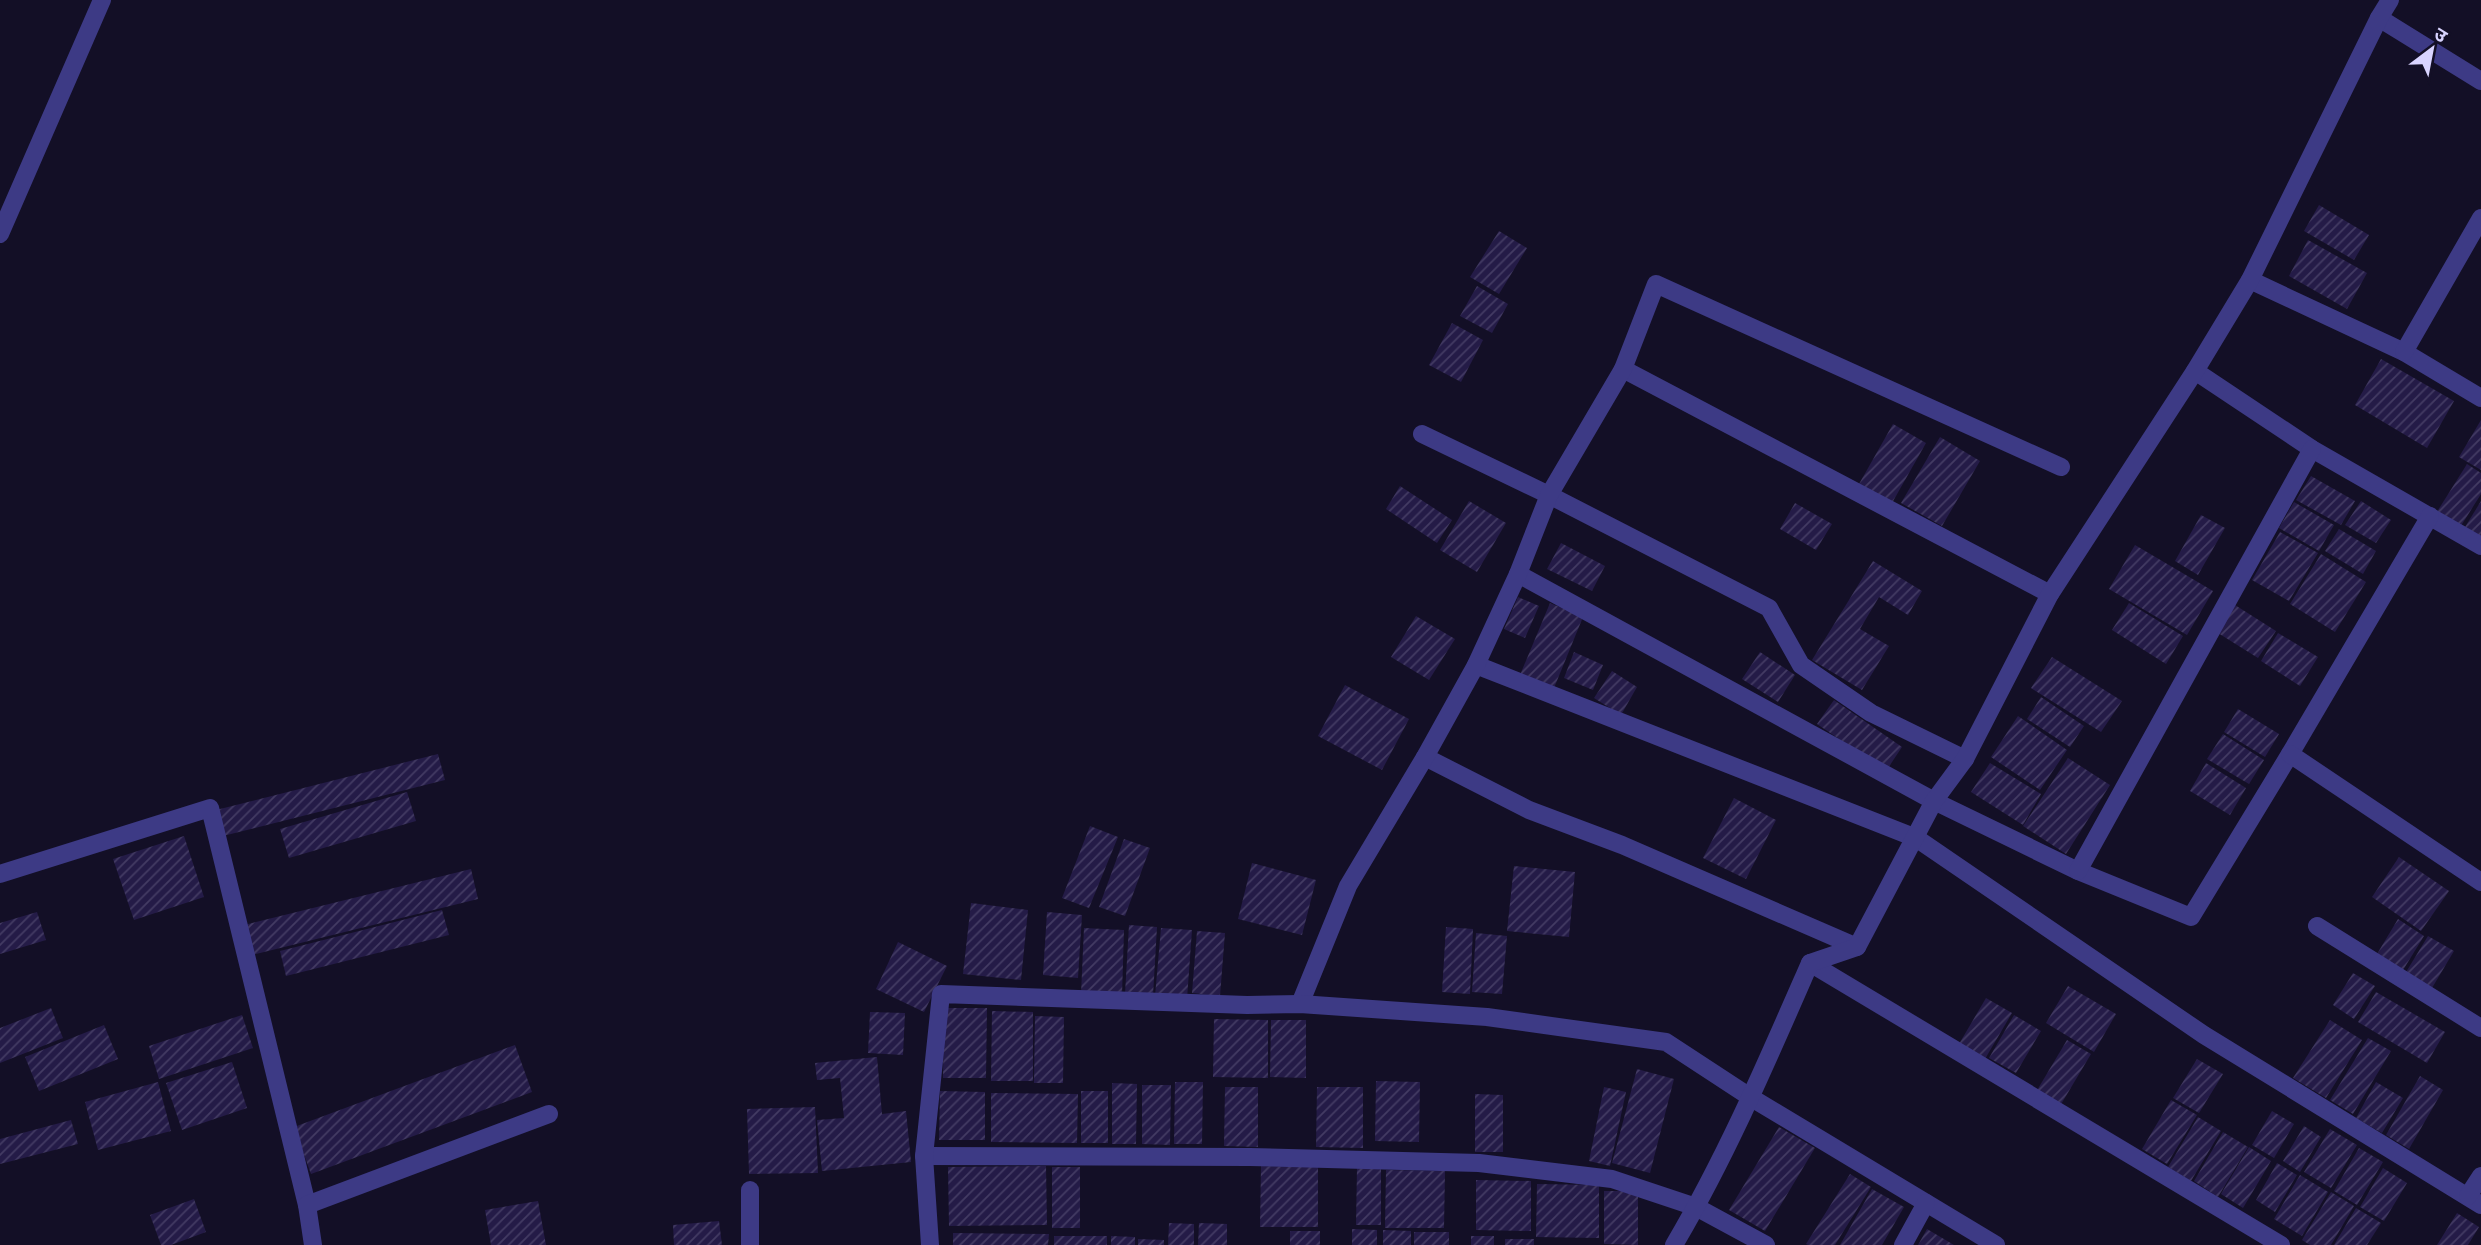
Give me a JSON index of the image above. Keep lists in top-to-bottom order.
{
  "north": "top right"
}
